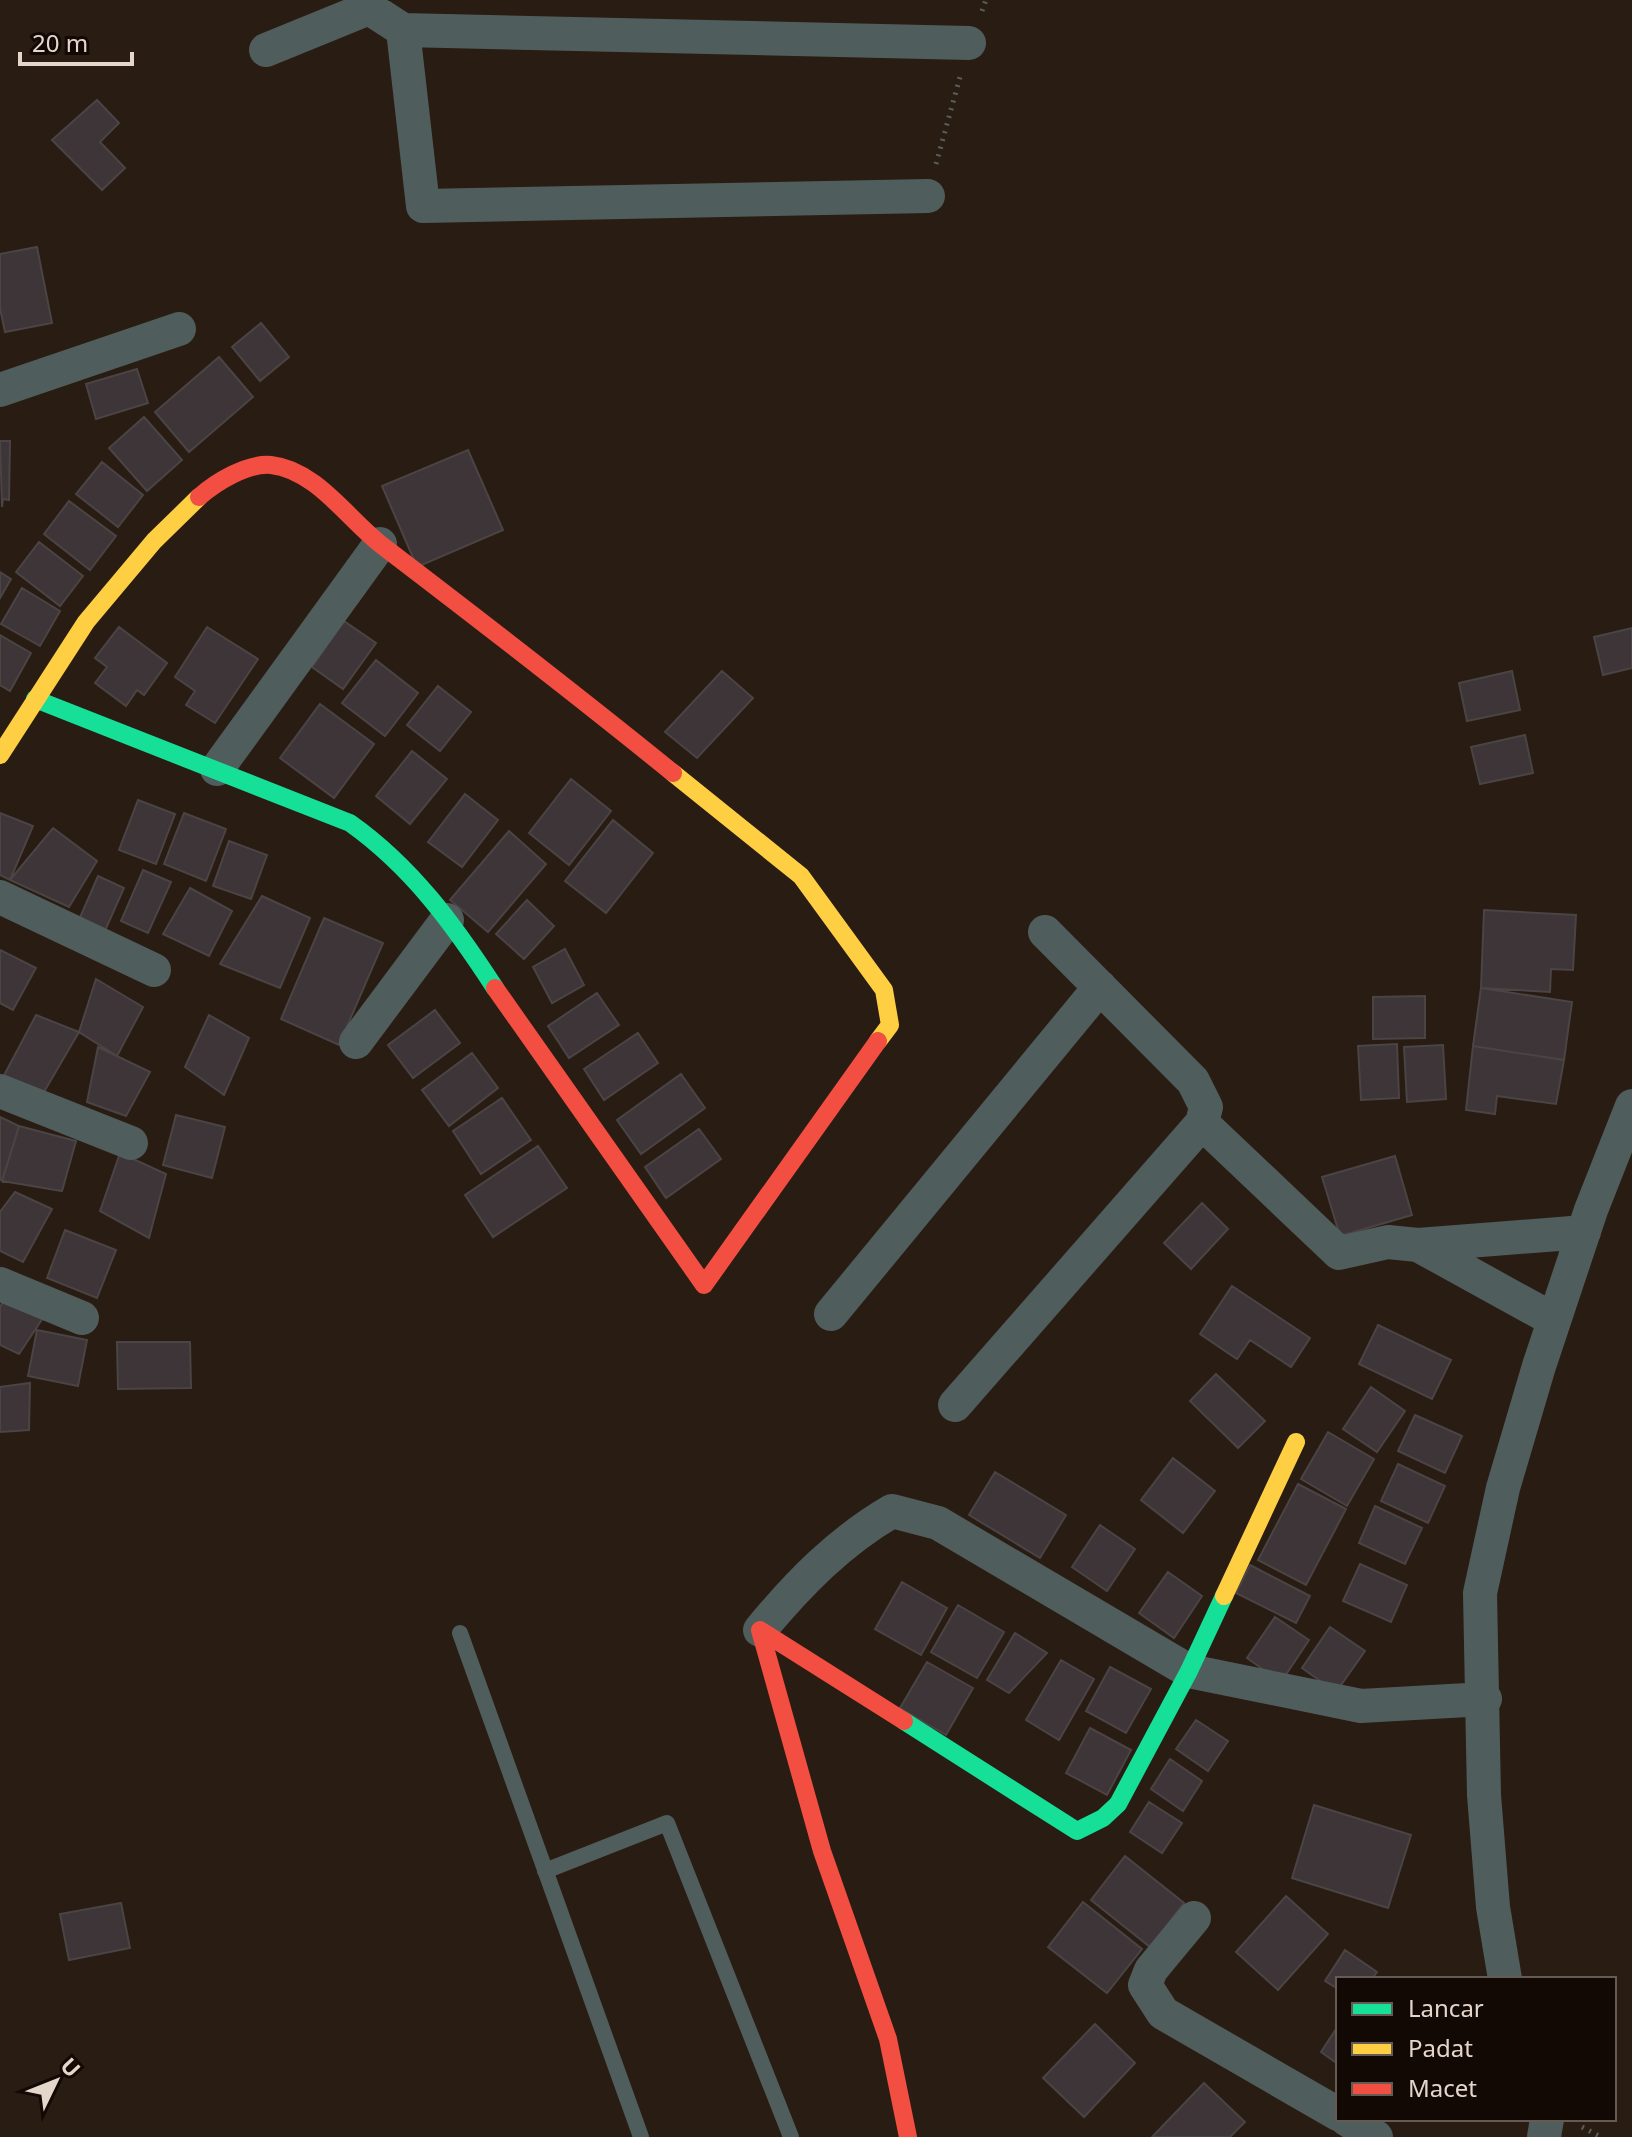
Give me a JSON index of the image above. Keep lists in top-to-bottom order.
{
  "legend": ["Lancar", "Padat", "Macet"],
  "scale_bar": "20 m",
  "north": "top right"
}
